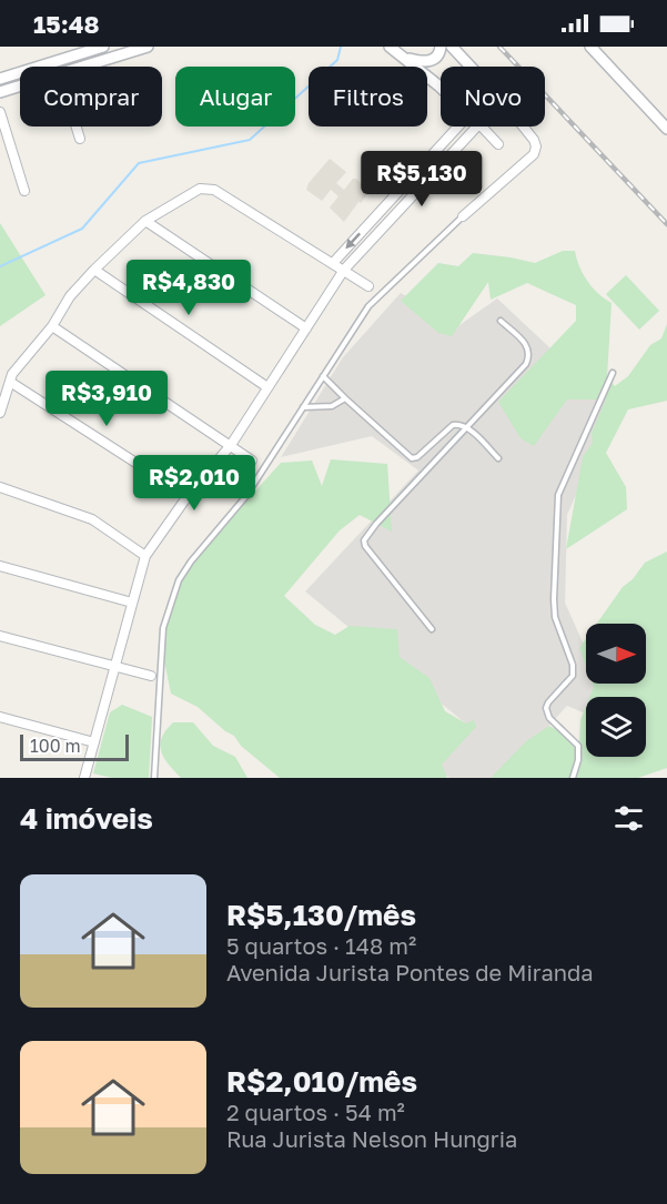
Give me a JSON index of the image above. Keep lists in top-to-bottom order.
{
  "scale_bar": "100 m",
  "north": "right",
  "page": {
    "status": "15:48",
    "chip": [
      "Comprar",
      "Alugar",
      "Filtros",
      "Novo"
    ],
    "price": [
      "R$5,130",
      "R$4,830",
      "R$3,910",
      "R$2,010"
    ],
    "scale": "100 m",
    "heading": "4 imóveis",
    "list": [
      {
        "name": "R$5,130/mês",
        "note": "5 quartos · 148 m² · Avenida Jurista Pontes de Miranda"
      },
      {
        "name": "R$2,010/mês",
        "note": "2 quartos · 54 m² · Rua Jurista Nelson Hungria"
      }
    ]
  }
}
